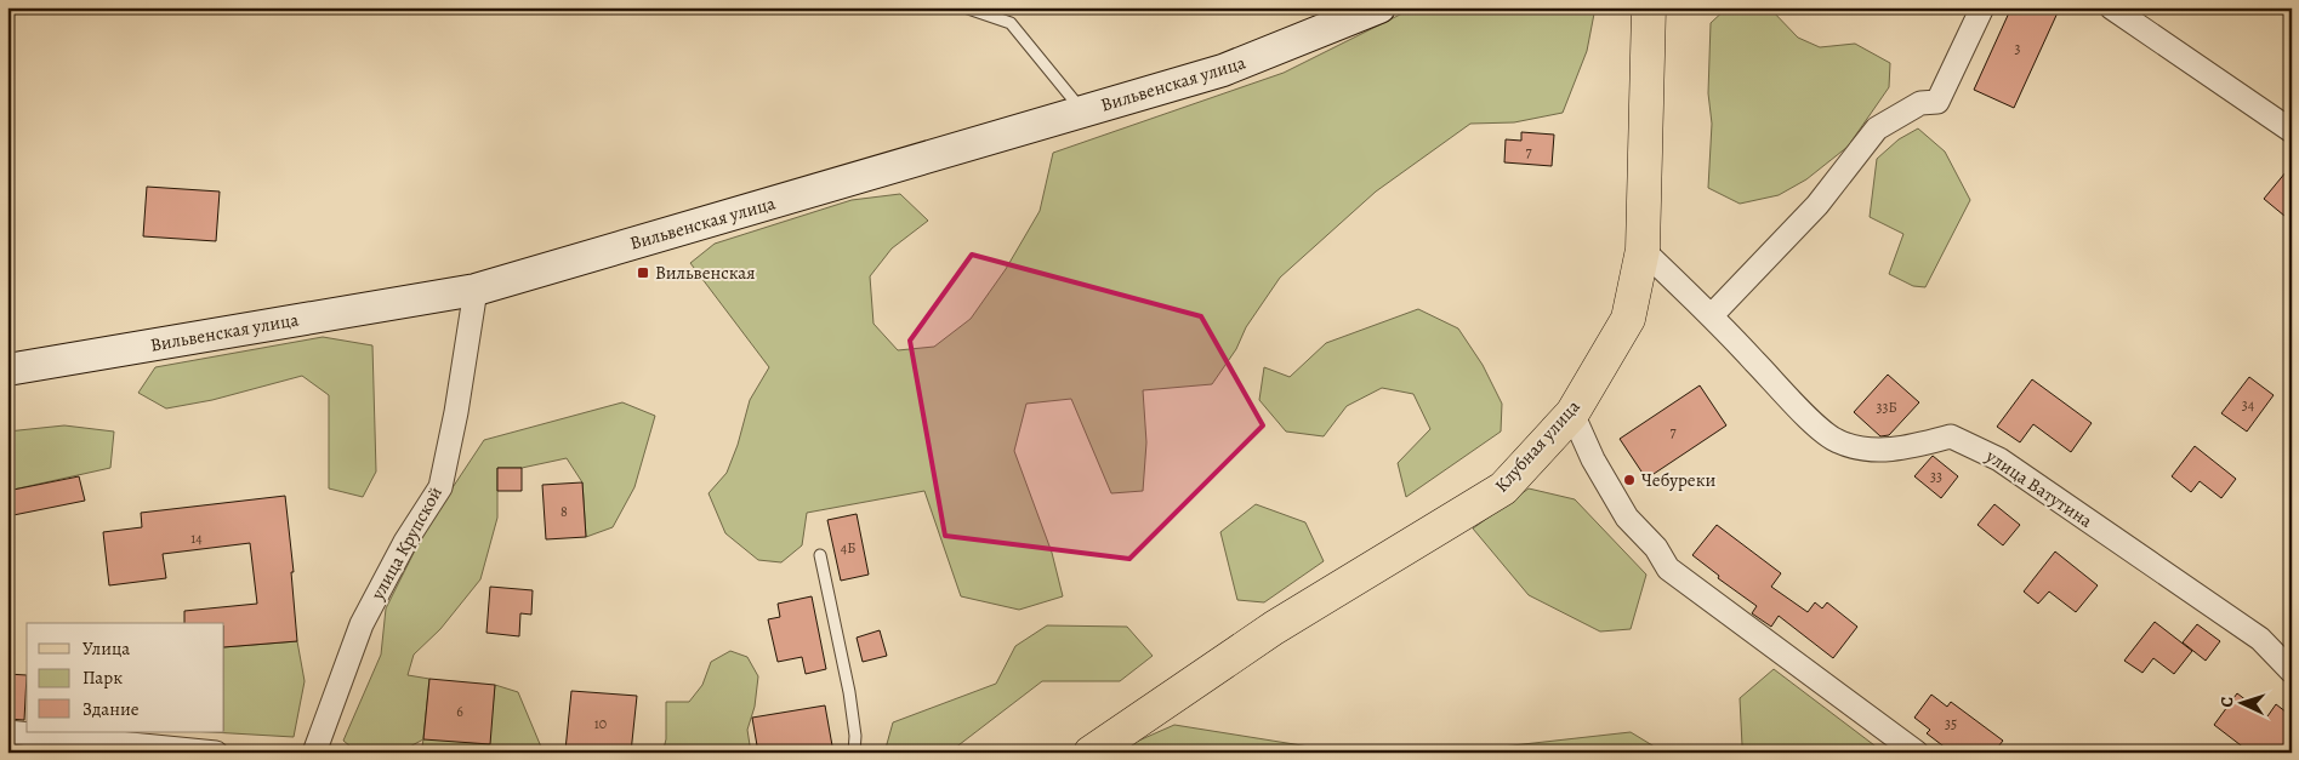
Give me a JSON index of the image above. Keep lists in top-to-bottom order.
{
  "streets": {
    "main road": ["Клубная улица"],
    "street": ["Вильвенская улица", "улица Ватутина", "улица Крупской"]
  },
  "crossings": [
    ["Вильвенская улица", "улица Крупской"],
    ["Клубная улица", "улица Ватутина"]
  ],
  "places": {
    "transit": ["Вильвенская"],
    "other": ["Чебуреки"]
  },
  "house_numbers": [
    "3",
    "7",
    "34",
    "33Б",
    "7",
    "33",
    "8",
    "14",
    "4Б",
    "6",
    "10",
    "35"
  ],
  "legend": ["Улица", "Парк", "Здание"],
  "north": "left"
}
